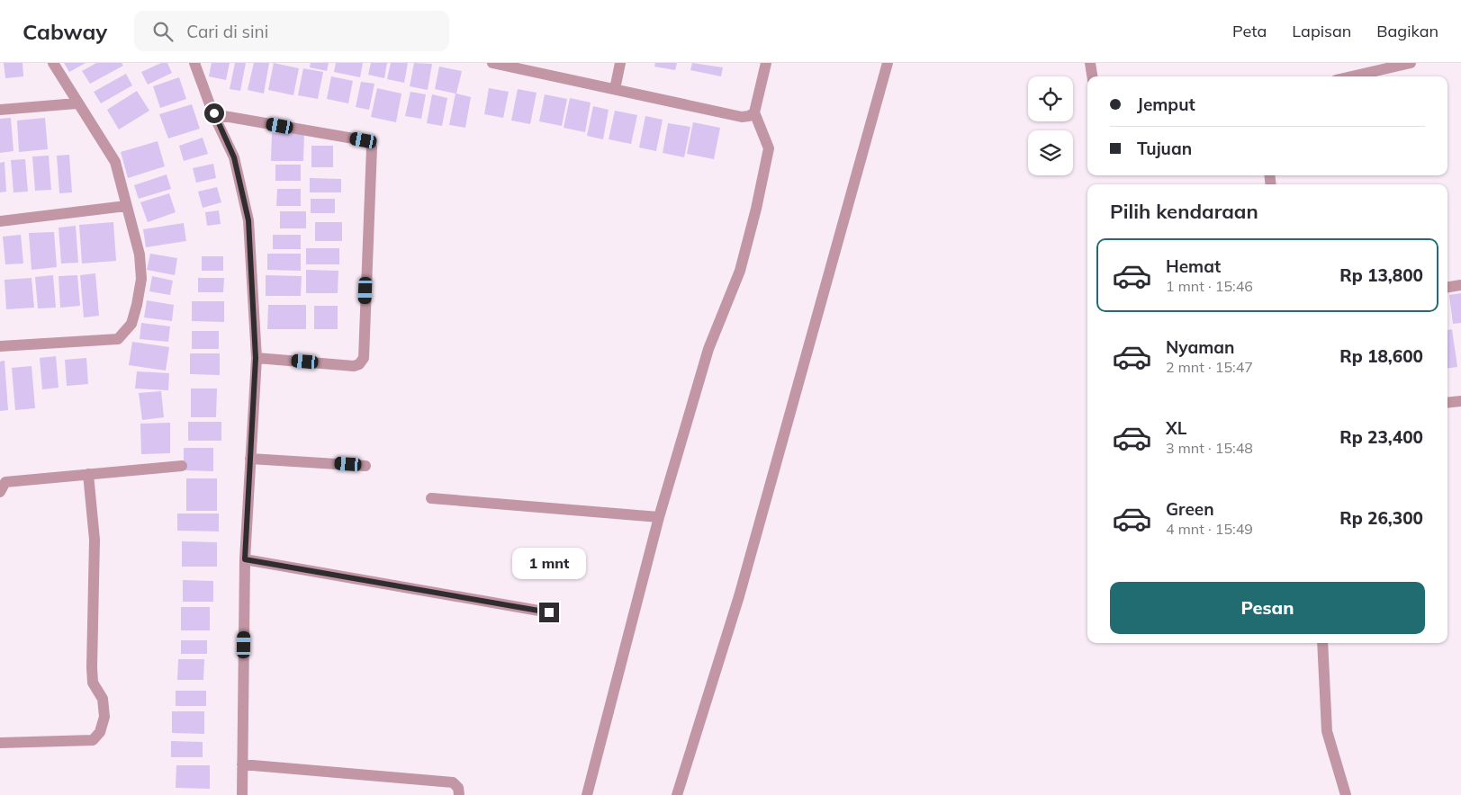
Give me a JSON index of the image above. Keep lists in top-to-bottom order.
{
  "page": {
    "header": "Cabway",
    "search": "Cari di sini",
    "nav": ["Peta", "Lapisan", "Bagikan"],
    "banner": ["Jemput", "Tujuan"],
    "heading": "Pilih kendaraan",
    "list": [
      {
        "name": "Hemat",
        "note": "1 mnt · 15:46",
        "value": "Rp 13,800"
      },
      {
        "name": "Nyaman",
        "note": "2 mnt · 15:47",
        "value": "Rp 18,600"
      },
      {
        "name": "XL",
        "note": "3 mnt · 15:48",
        "value": "Rp 23,400"
      },
      {
        "name": "Green",
        "note": "4 mnt · 15:49",
        "value": "Rp 26,300"
      }
    ],
    "bubble": "1 mnt",
    "buttons": "Pesan"
  }
}
